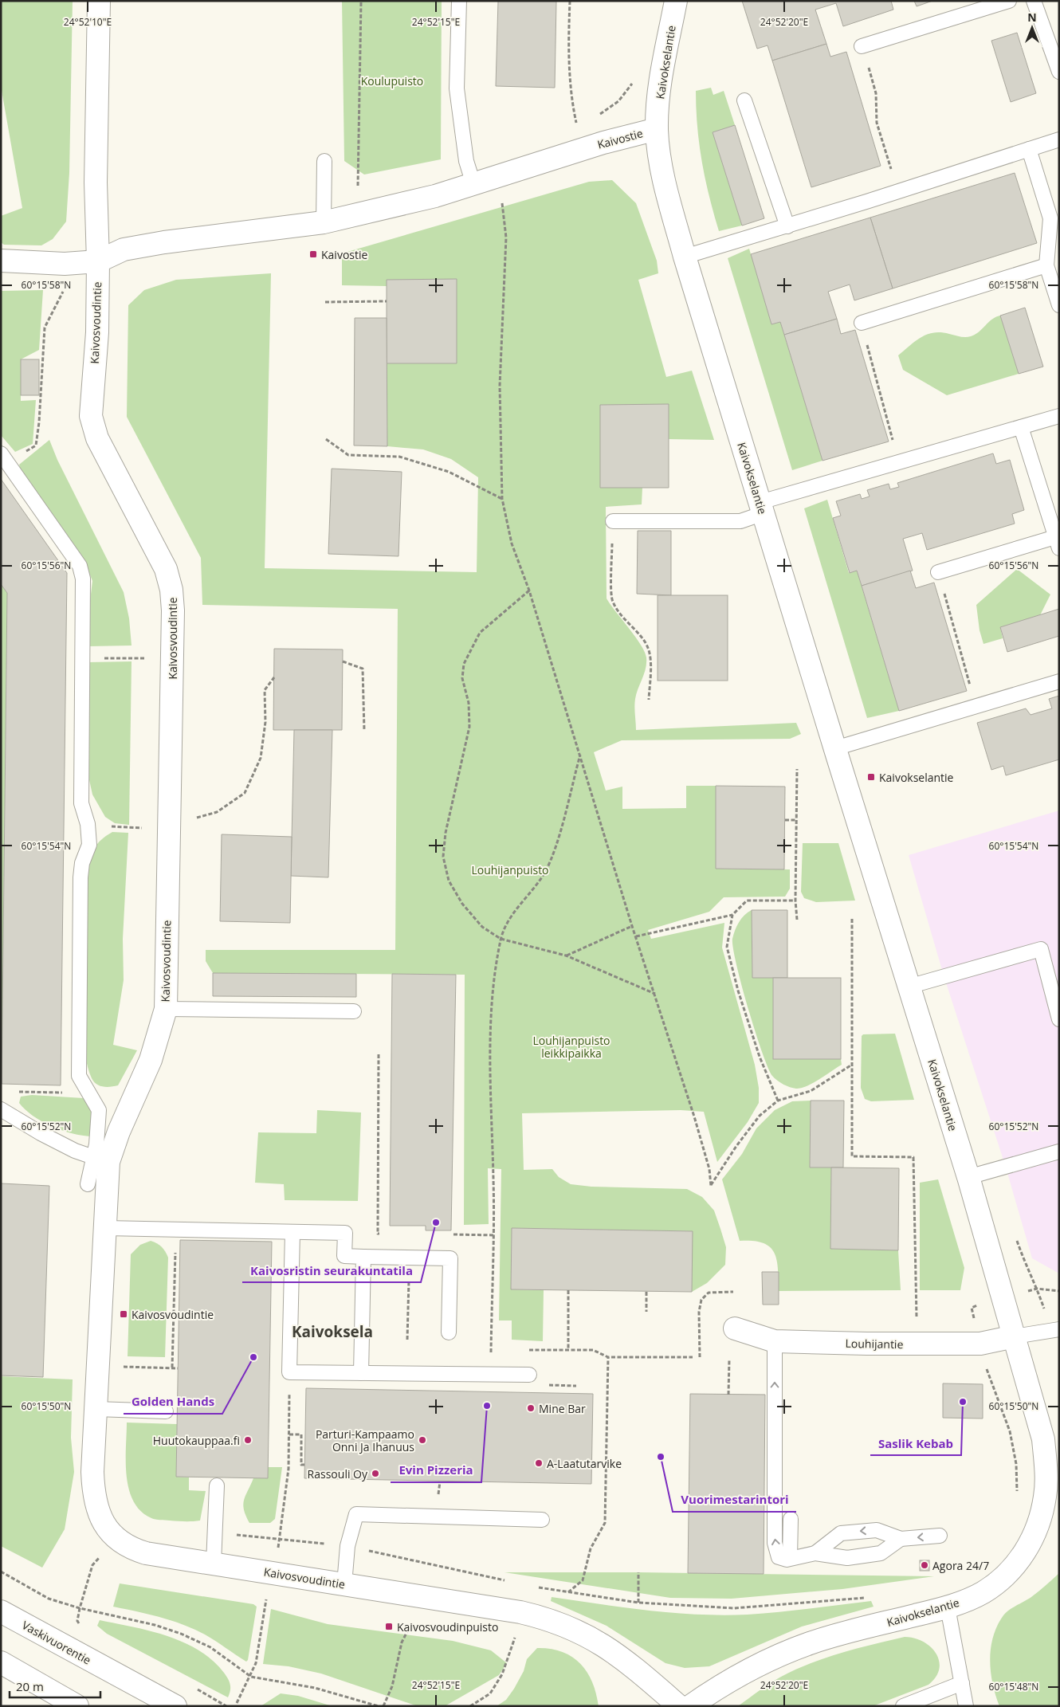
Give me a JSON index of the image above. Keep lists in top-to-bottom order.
{
  "streets": {
    "street": [
      "Kaivokselantie",
      "Kaivostie",
      "Kaivosvoudintie",
      "Louhijantie",
      "Vaskivuorentie"
    ]
  },
  "crossings": [
    ["Kaivokselantie", "Kaivostie"],
    ["Kaivokselantie", "Louhijantie"],
    ["Kaivostie", "Kaivosvoudintie"]
  ],
  "districts": ["Kaivoksela"],
  "parks": ["Koulupuisto", "Louhijanpuisto", "Louhijanpuisto leikkipaikka"],
  "places": {
    "transit": [
      "Kaivostie",
      "Kaivokselantie",
      "Kaivosvoudintie",
      "Kaivosvoudinpuisto"
    ],
    "other": [
      "Kaivosristin seurakuntatila",
      "Golden Hands",
      "Saslik Kebab",
      "Evin Pizzeria",
      "Mine Bar",
      "Huutokauppaa.fi",
      "Parturi-Kampaamo Onni Ja Ihanuus",
      "Vuorimestarintori",
      "A-Laatutarvike",
      "Rassouli Oy",
      "Agora 24/7"
    ]
  },
  "scale_bar": "20 m",
  "north": "top",
  "coordinates": [
    "24°52'10\"E",
    "24°52'15\"E",
    "24°52'20\"E",
    "60°15'58\"N",
    "60°15'56\"N",
    "60°15'54\"N",
    "60°15'52\"N",
    "60°15'50\"N",
    "60°15'48\"N"
  ]
}
